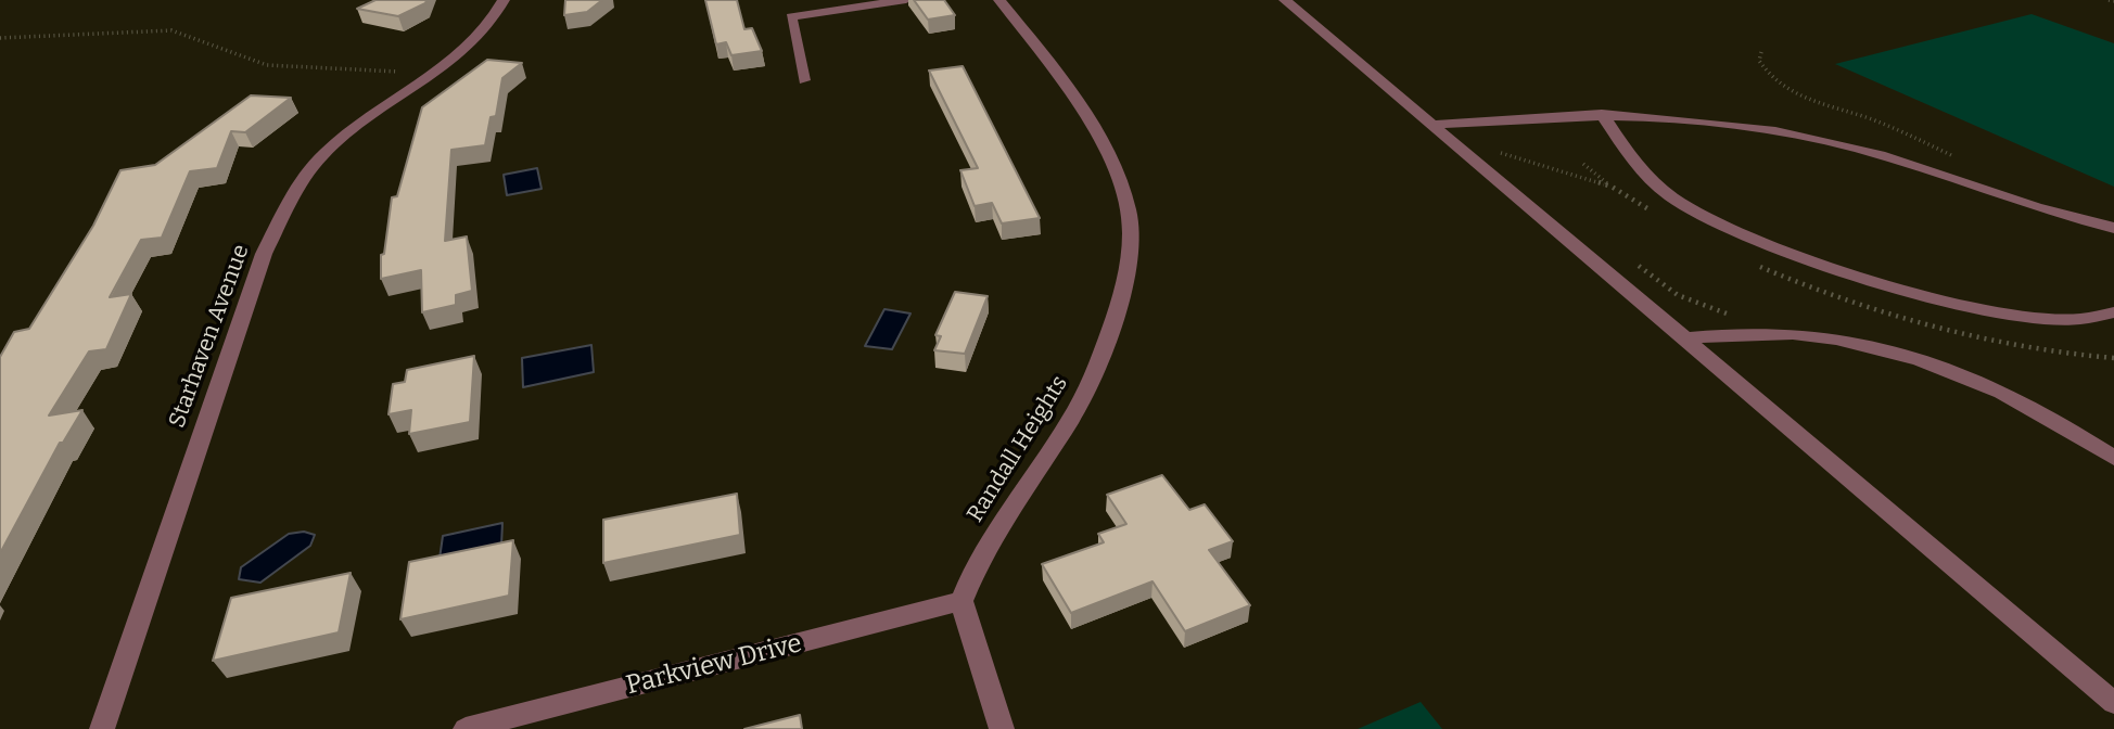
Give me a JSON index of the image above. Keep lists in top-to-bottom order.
{
  "streets": {
    "street": ["Starhaven Avenue", "Randall Heights", "Parkview Drive"]
  },
  "crossings": [
    ["Randall Heights", "Parkview Drive"]
  ]
}
